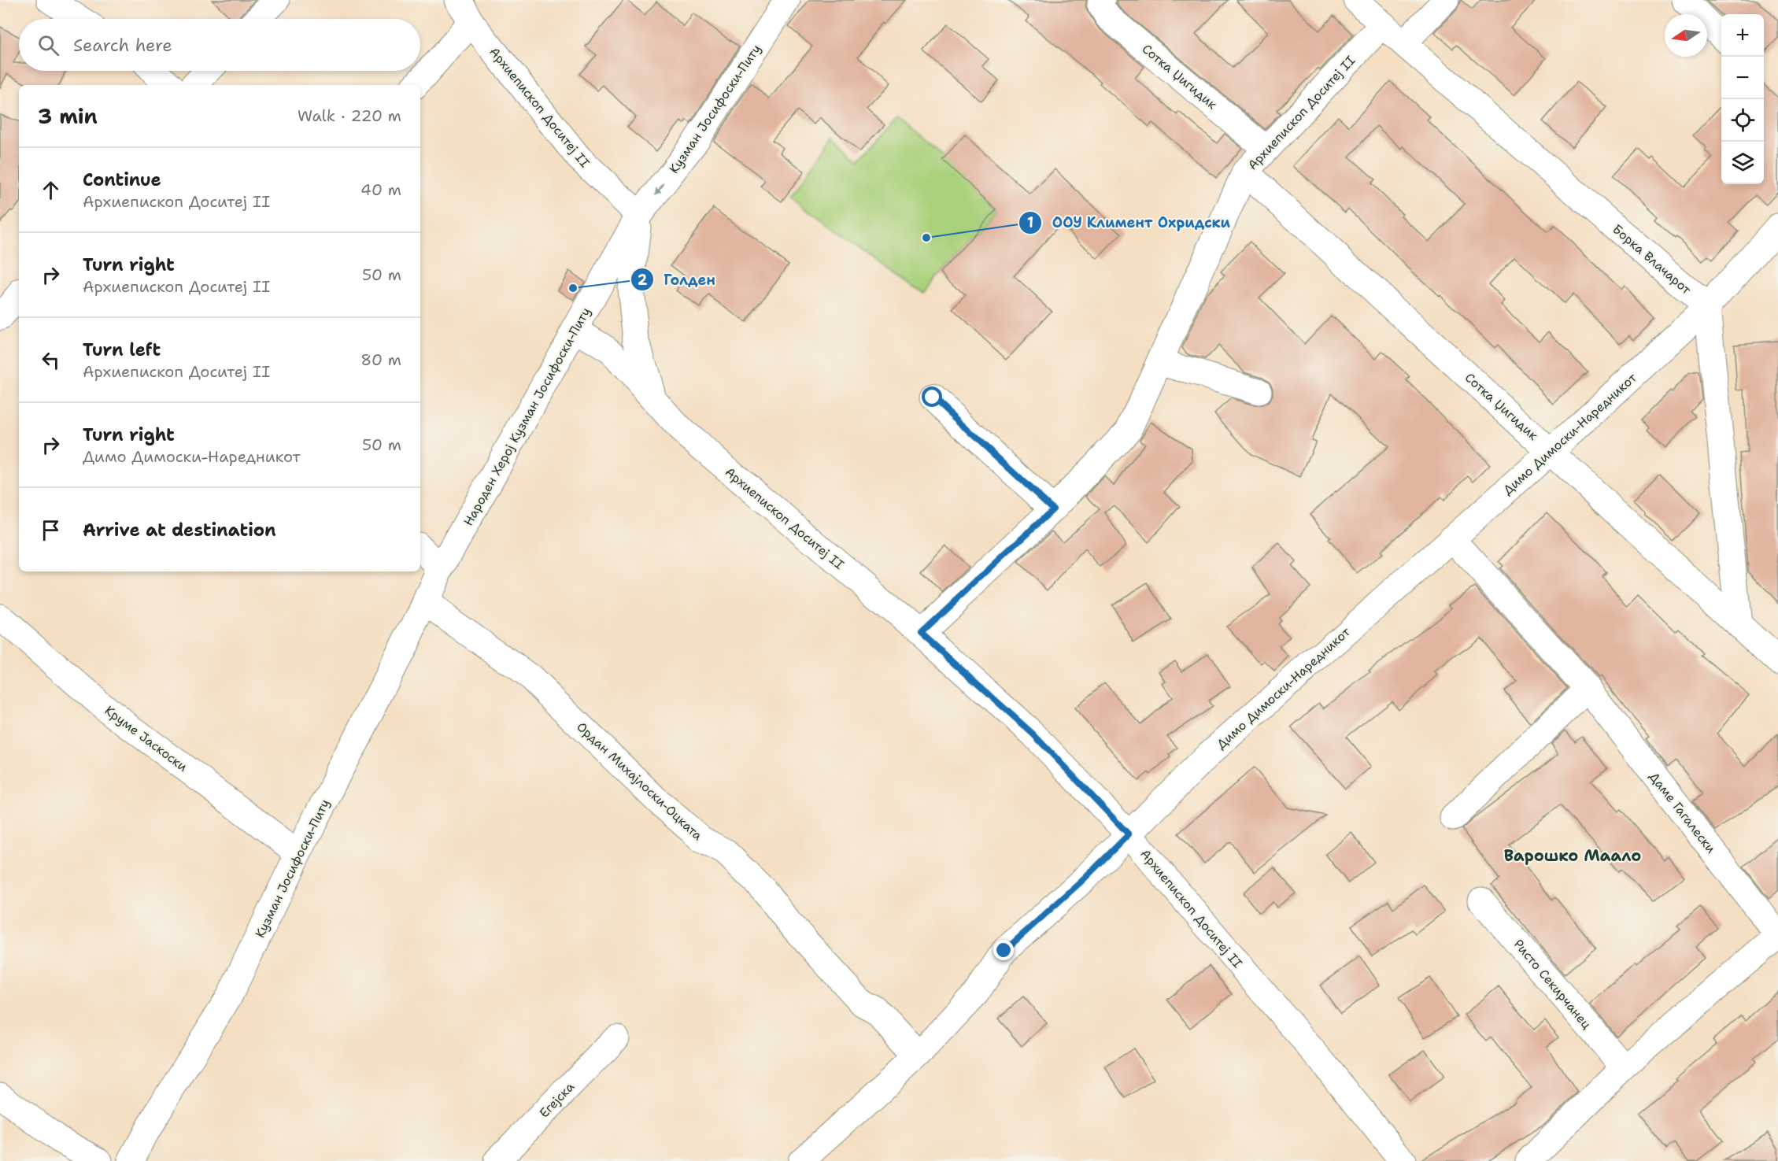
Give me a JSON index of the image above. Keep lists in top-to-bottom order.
{
  "streets": {
    "street": [
      "Сотка Џигидик",
      "Архиепископ Доситеј II",
      "Кузман Јосифоски-Питу",
      "Борка Влачарот",
      "Народен Херој Кузман Јосифоски-Питу",
      "Димо Димоски-Наредникот",
      "Круме Јаскоски",
      "Ордан Михајлоски-Оцката",
      "Даме Гагалески",
      "Ристо Секирчанец",
      "Егејска"
    ]
  },
  "crossings": [
    ["Сотка Џигидик", "Архиепископ Доситеј II"],
    ["Сотка Џигидик", "Димо Димоски-Наредникот"],
    ["Архиепископ Доситеј II", "Кузман Јосифоски-Питу"],
    ["Архиепископ Доситеј II", "Борка Влачарот"],
    ["Архиепископ Доситеј II", "Народен Херој Кузман Јосифоски-Питу"],
    ["Архиепископ Доситеј II", "Димо Димоски-Наредникот"],
    ["Кузман Јосифоски-Питу", "Народен Херој Кузман Јосифоски-Питу"],
    ["Кузман Јосифоски-Питу", "Круме Јаскоски"],
    ["Кузман Јосифоски-Питу", "Ордан Михајлоски-Оцката"],
    ["Борка Влачарот", "Димо Димоски-Наредникот"],
    ["Димо Димоски-Наредникот", "Ордан Михајлоски-Оцката"],
    ["Димо Димоски-Наредникот", "Даме Гагалески"]
  ],
  "districts": ["Варошко Маало"],
  "places": ["ООУ Климент Охридски", "Голден"],
  "north": "left",
  "page": {
    "map_buttons": ["+", "−"],
    "search": "Search here",
    "heading": ["3 min", "Walk · 220 m"],
    "list": [
      ["Continue", "Архиепископ Доситеј II", "40 m"],
      ["Turn right", "Архиепископ Доситеј II", "50 m"],
      ["Turn left", "Архиепископ Доситеј II", "80 m"],
      ["Turn right", "Димо Димоски-Наредникот", "50 m"],
      "Arrive at destination"
    ]
  }
}
